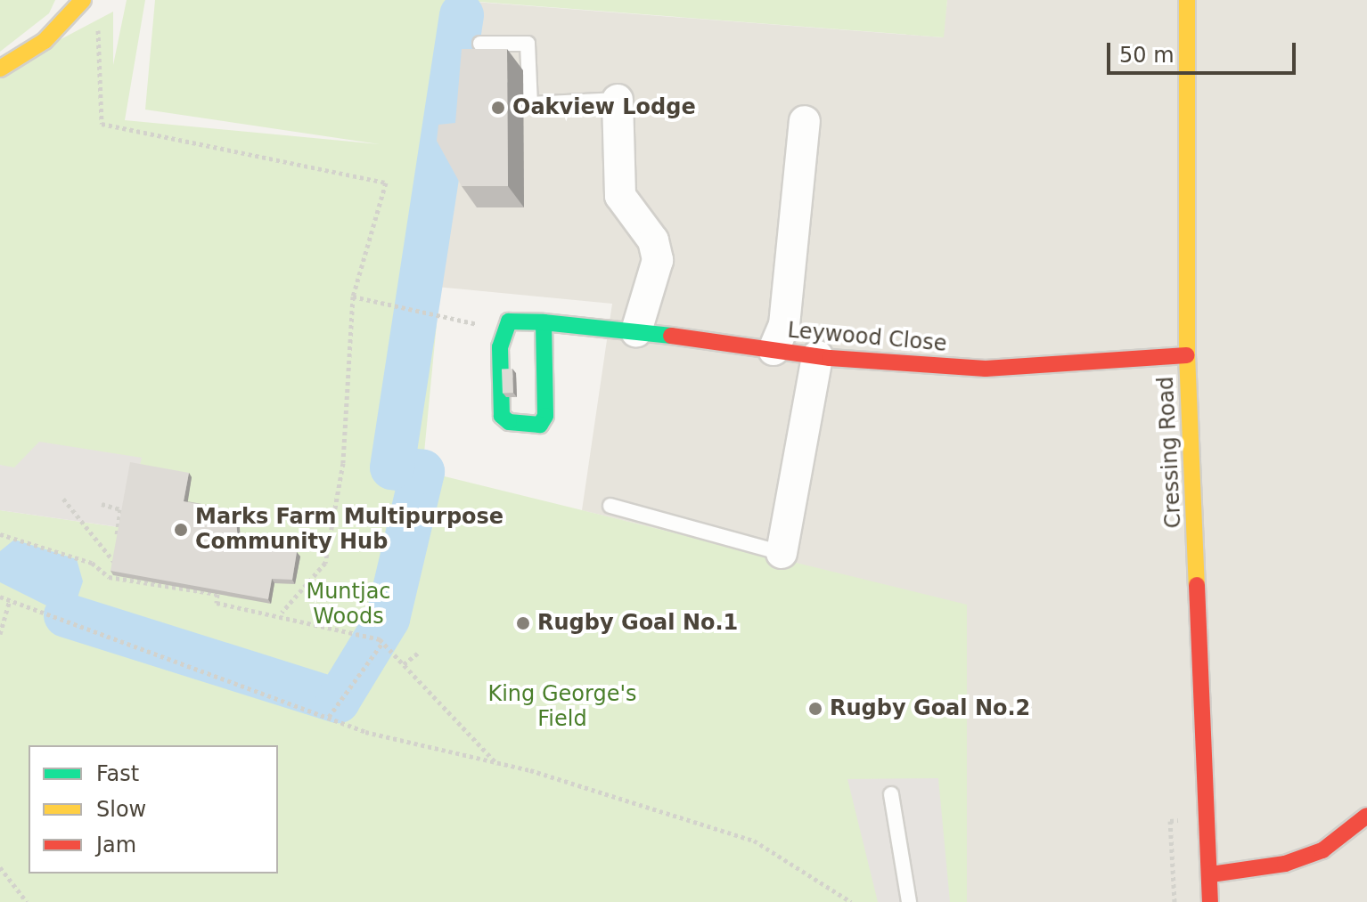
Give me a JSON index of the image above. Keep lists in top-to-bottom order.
{
  "streets": {
    "street": ["Leywood Close", "Cressing Road"]
  },
  "crossings": [
    ["Leywood Close", "Cressing Road"]
  ],
  "parks": ["Muntjac Woods", "King George's Field"],
  "places": [
    "Oakview Lodge",
    "Marks Farm Multipurpose Community Hub",
    "Rugby Goal No.1",
    "Rugby Goal No.2"
  ],
  "legend": ["Fast", "Slow", "Jam"],
  "scale_bar": "50 m"
}
